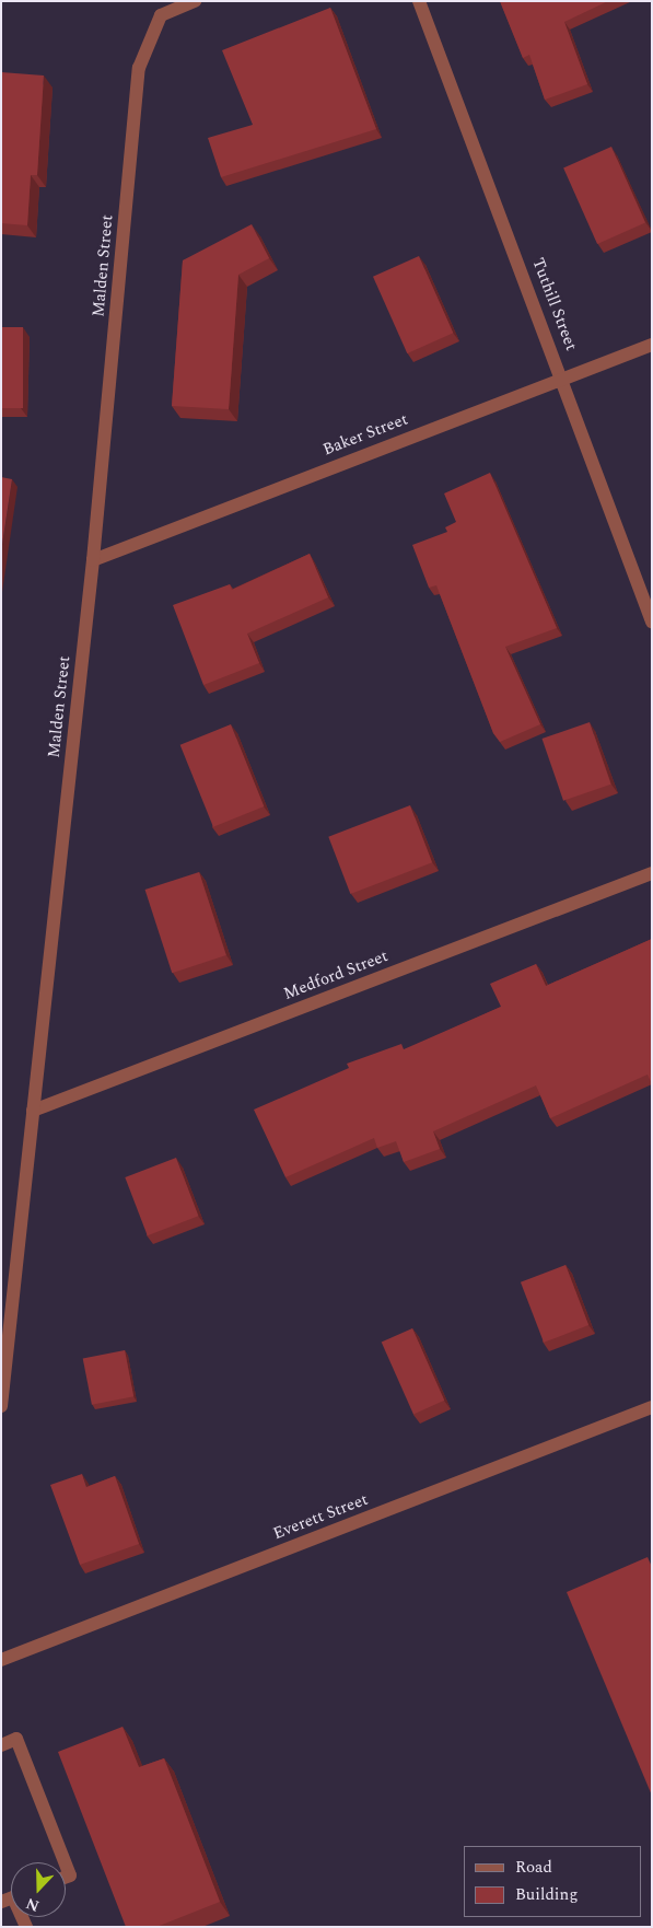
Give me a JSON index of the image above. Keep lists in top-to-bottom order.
{
  "streets": {
    "street": [
      "Malden Street",
      "Tuthill Street",
      "Baker Street",
      "Medford Street",
      "Everett Street"
    ]
  },
  "crossings": [
    ["Malden Street", "Baker Street"],
    ["Malden Street", "Medford Street"],
    ["Tuthill Street", "Baker Street"]
  ],
  "legend": ["Road", "Building"],
  "north": "bottom"
}
